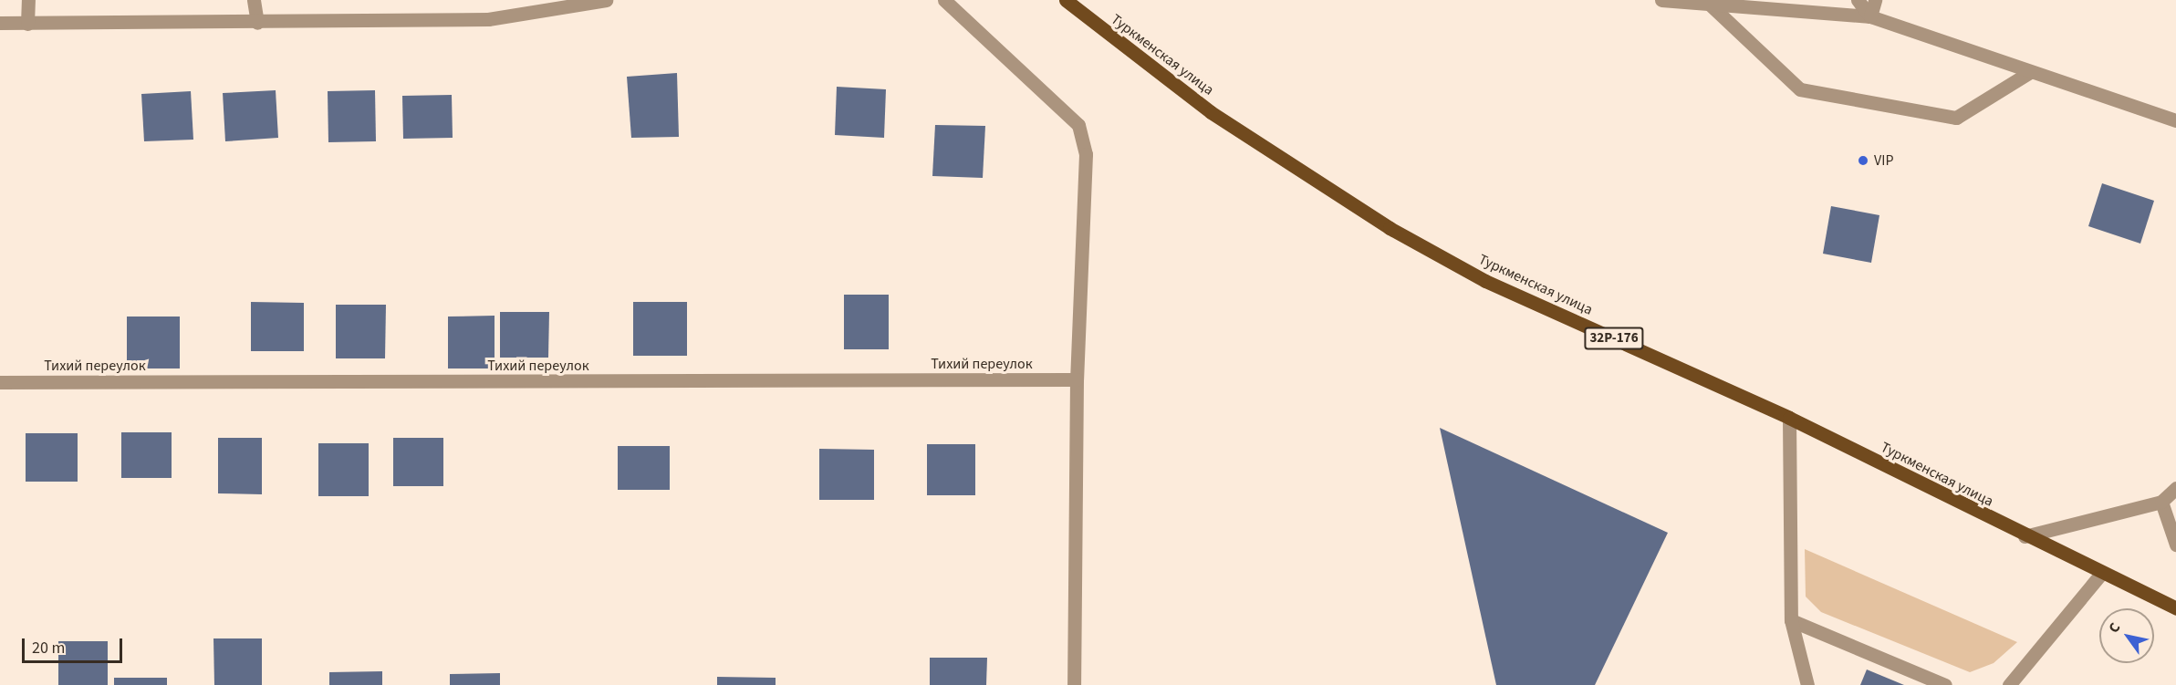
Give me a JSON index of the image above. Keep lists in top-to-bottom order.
{
  "streets": {
    "main road": ["Туркменская улица", "32Р-176"],
    "street": ["Тихий переулок"]
  },
  "places": ["VIP"],
  "scale_bar": "20 m",
  "north": "top left"
}
